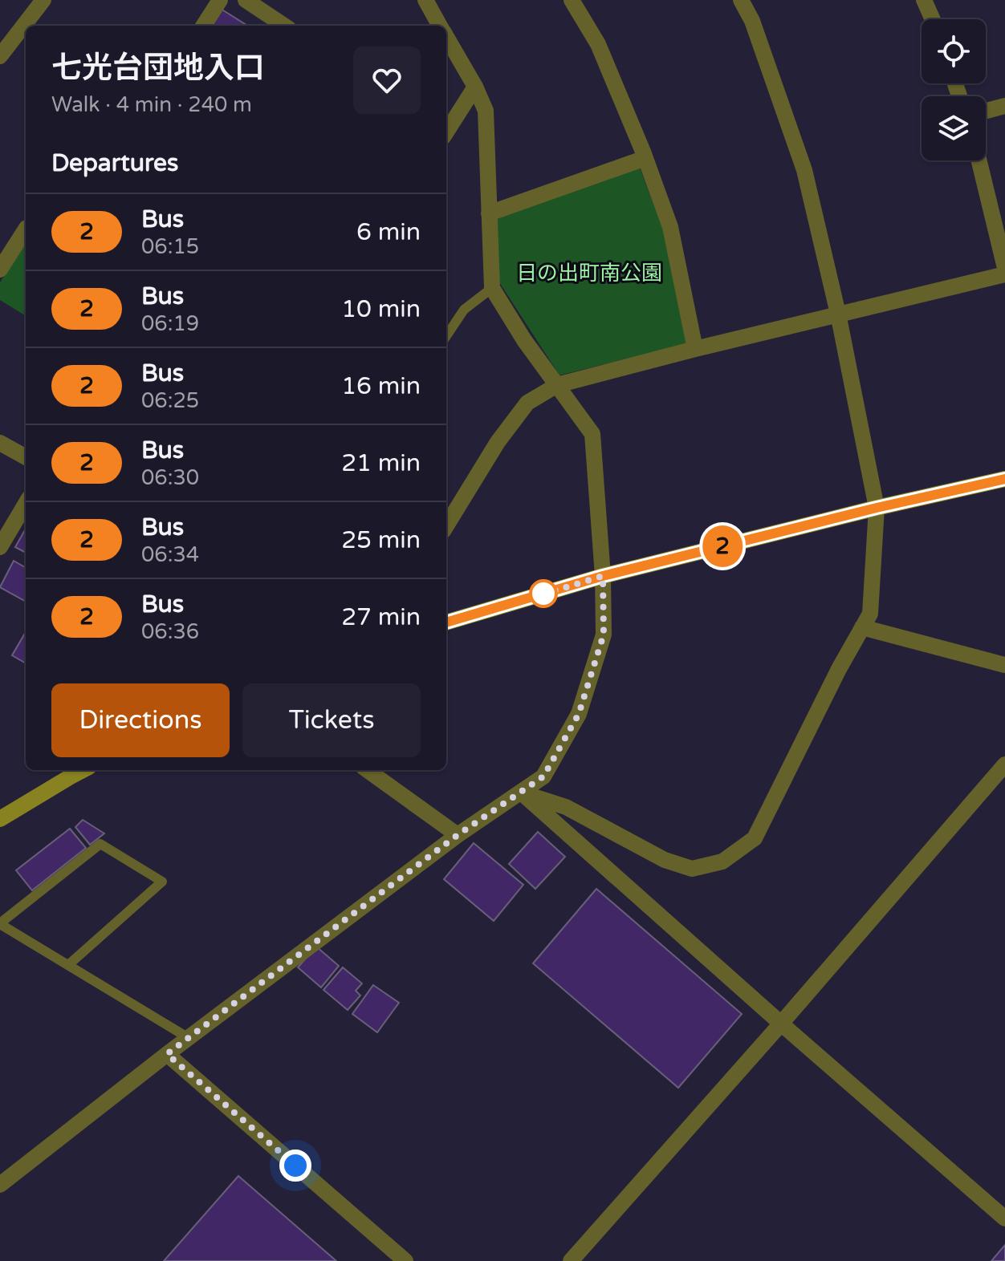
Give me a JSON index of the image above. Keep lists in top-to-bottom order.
{
  "parks": ["日の出町南公園"],
  "lines": ["bus line 2"],
  "page": {
    "on_map": "2",
    "heading": [
      ["七光台団地入口", "Walk · 4 min · 240 m"],
      "Departures"
    ],
    "list": [
      {
        "mark": "2",
        "name": "Bus",
        "note": "06:15",
        "value": "6 min"
      },
      {
        "mark": "2",
        "name": "Bus",
        "note": "06:19",
        "value": "10 min"
      },
      {
        "mark": "2",
        "name": "Bus",
        "note": "06:25",
        "value": "16 min"
      },
      {
        "mark": "2",
        "name": "Bus",
        "note": "06:30",
        "value": "21 min"
      },
      {
        "mark": "2",
        "name": "Bus",
        "note": "06:34",
        "value": "25 min"
      },
      {
        "mark": "2",
        "name": "Bus",
        "note": "06:36",
        "value": "27 min"
      }
    ],
    "buttons": ["Directions", "Tickets"]
  }
}
